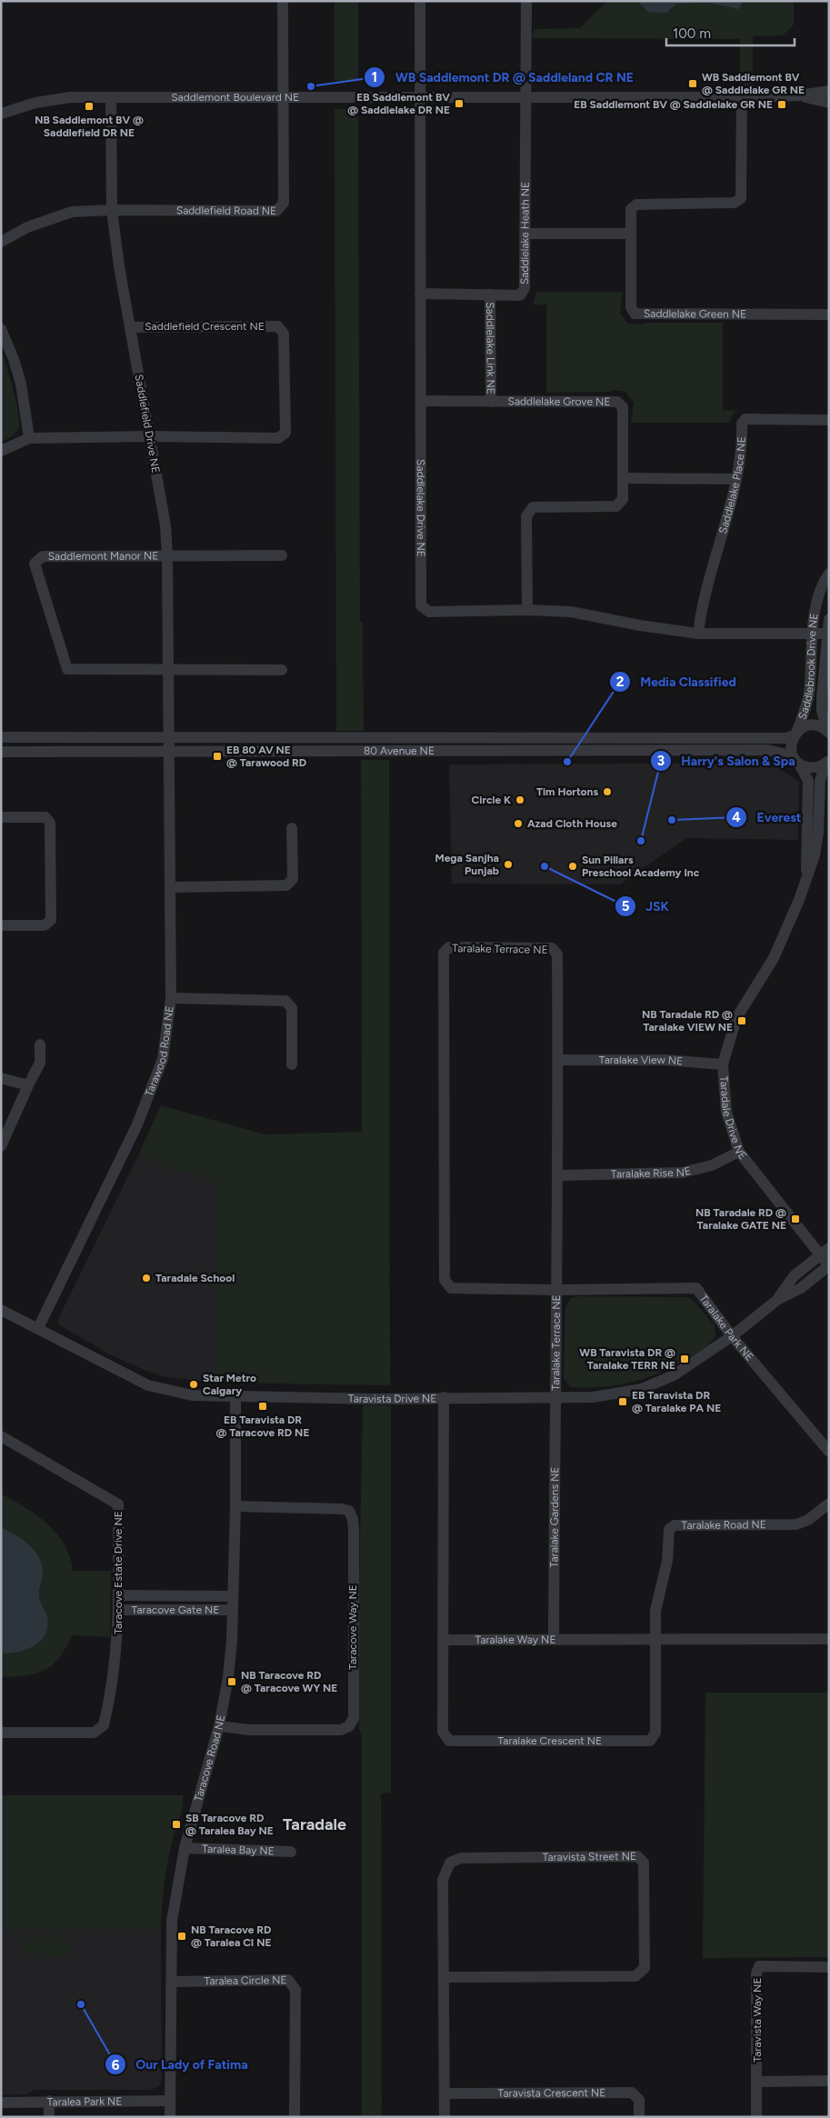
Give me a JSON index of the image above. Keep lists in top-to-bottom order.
{
  "streets": {
    "street": [
      "Saddlemont Boulevard NE",
      "Saddlefield Road NE",
      "Saddlelake Heath NE",
      "Saddlelake Green NE",
      "Saddlefield Crescent NE",
      "Saddlelake Link NE",
      "Saddlelake Grove NE",
      "Saddlefield Drive NE",
      "Saddlelake Place NE",
      "Saddlelake Drive NE",
      "Saddlemont Manor NE",
      "Saddlebrook Drive NE",
      "80 Avenue NE",
      "Taralake Terrace NE",
      "Tarawood Road NE",
      "Taralake View NE",
      "Taradale Drive NE",
      "Taralake Rise NE",
      "Taralake Park NE",
      "Taravista Drive NE",
      "Taralake Gardens NE",
      "Taralake Road NE",
      "Taracove Estate Drive NE",
      "Taracove Gate NE",
      "Taracove Way NE",
      "Taralake Way NE",
      "Taralake Crescent NE",
      "Taracove Road NE",
      "Taralea Bay NE",
      "Taravista Street NE",
      "Taralea Circle NE",
      "Taravista Way NE",
      "Taravista Crescent NE",
      "Taralea Park NE"
    ]
  },
  "crossings": [
    ["Saddlemont Boulevard NE", "Saddlefield Road NE"],
    ["Saddlemont Boulevard NE", "Saddlelake Heath NE"],
    ["Saddlemont Boulevard NE", "Saddlelake Green NE"],
    ["Saddlemont Boulevard NE", "Saddlefield Drive NE"],
    ["Saddlemont Boulevard NE", "Saddlelake Drive NE"],
    ["Saddlefield Road NE", "Saddlefield Drive NE"],
    ["Saddlelake Heath NE", "Saddlelake Link NE"],
    ["Saddlelake Heath NE", "Saddlelake Drive NE"],
    ["Saddlefield Crescent NE", "Saddlefield Drive NE"],
    ["Saddlelake Link NE", "Saddlelake Grove NE"],
    ["Saddlelake Grove NE", "Saddlelake Drive NE"],
    ["Saddlefield Drive NE", "Saddlemont Manor NE"],
    ["Saddlefield Drive NE", "80 Avenue NE"],
    ["Saddlefield Drive NE", "Tarawood Road NE"],
    ["Saddlelake Place NE", "Saddlelake Drive NE"],
    ["Saddlelake Drive NE", "Saddlebrook Drive NE"],
    ["Saddlebrook Drive NE", "80 Avenue NE"],
    ["Saddlebrook Drive NE", "Taradale Drive NE"],
    ["80 Avenue NE", "Tarawood Road NE"],
    ["80 Avenue NE", "Taradale Drive NE"],
    ["Taralake Terrace NE", "Taralake View NE"],
    ["Taralake Terrace NE", "Taralake Rise NE"],
    ["Taralake Terrace NE", "Taralake Park NE"],
    ["Taralake Terrace NE", "Taravista Drive NE"],
    ["Taralake Terrace NE", "Taralake Gardens NE"],
    ["Tarawood Road NE", "Taravista Drive NE"],
    ["Taralake View NE", "Taradale Drive NE"],
    ["Taradale Drive NE", "Taralake Rise NE"],
    ["Taradale Drive NE", "Taravista Drive NE"],
    ["Taralake Park NE", "Taravista Drive NE"],
    ["Taravista Drive NE", "Taralake Gardens NE"],
    ["Taravista Drive NE", "Taracove Road NE"],
    ["Taralake Gardens NE", "Taralake Way NE"],
    ["Taralake Road NE", "Taralake Way NE"],
    ["Taralake Road NE", "Taralake Crescent NE"],
    ["Taracove Estate Drive NE", "Taracove Gate NE"],
    ["Taracove Gate NE", "Taracove Road NE"],
    ["Taracove Way NE", "Taracove Road NE"],
    ["Taralake Way NE", "Taralake Crescent NE"],
    ["Taracove Road NE", "Taralea Bay NE"],
    ["Taracove Road NE", "Taralea Circle NE"],
    ["Taracove Road NE", "Taralea Park NE"],
    ["Taravista Street NE", "Taravista Crescent NE"]
  ],
  "districts": ["Taradale"],
  "places": {
    "transit": [
      "WB Saddlemont BV @ Saddlelake GR NE",
      "EB Saddlemont BV @ Saddlelake DR NE",
      "EB Saddlemont BV @ Saddlelake GR NE",
      "NB Saddlemont BV @ Saddlefield DR NE",
      "EB 80 AV NE @ Tarawood RD",
      "NB Taradale RD @ Taralake VIEW NE",
      "NB Taradale RD @ Taralake GATE NE",
      "WB Taravista DR @ Taralake TERR NE",
      "EB Taravista DR @ Taralake PA NE",
      "EB Taravista DR @ Taracove RD NE",
      "NB Taracove RD @ Taracove WY NE",
      "SB Taracove RD @ Taralea Bay NE",
      "NB Taracove RD @ Taralea CI NE"
    ],
    "other": [
      "WB Saddlemont DR @ Saddleland CR NE",
      "Media Classified",
      "Tim Hortons",
      "Circle K",
      "Everest",
      "Azad Cloth House",
      "Harry's Salon & Spa",
      "Mega Sanjha Punjab",
      "JSK",
      "Sun Pillars Preschool Academy Inc",
      "Taradale School",
      "Star Metro Calgary",
      "Our Lady of Fatima"
    ]
  },
  "scale_bar": "100 m"
}
